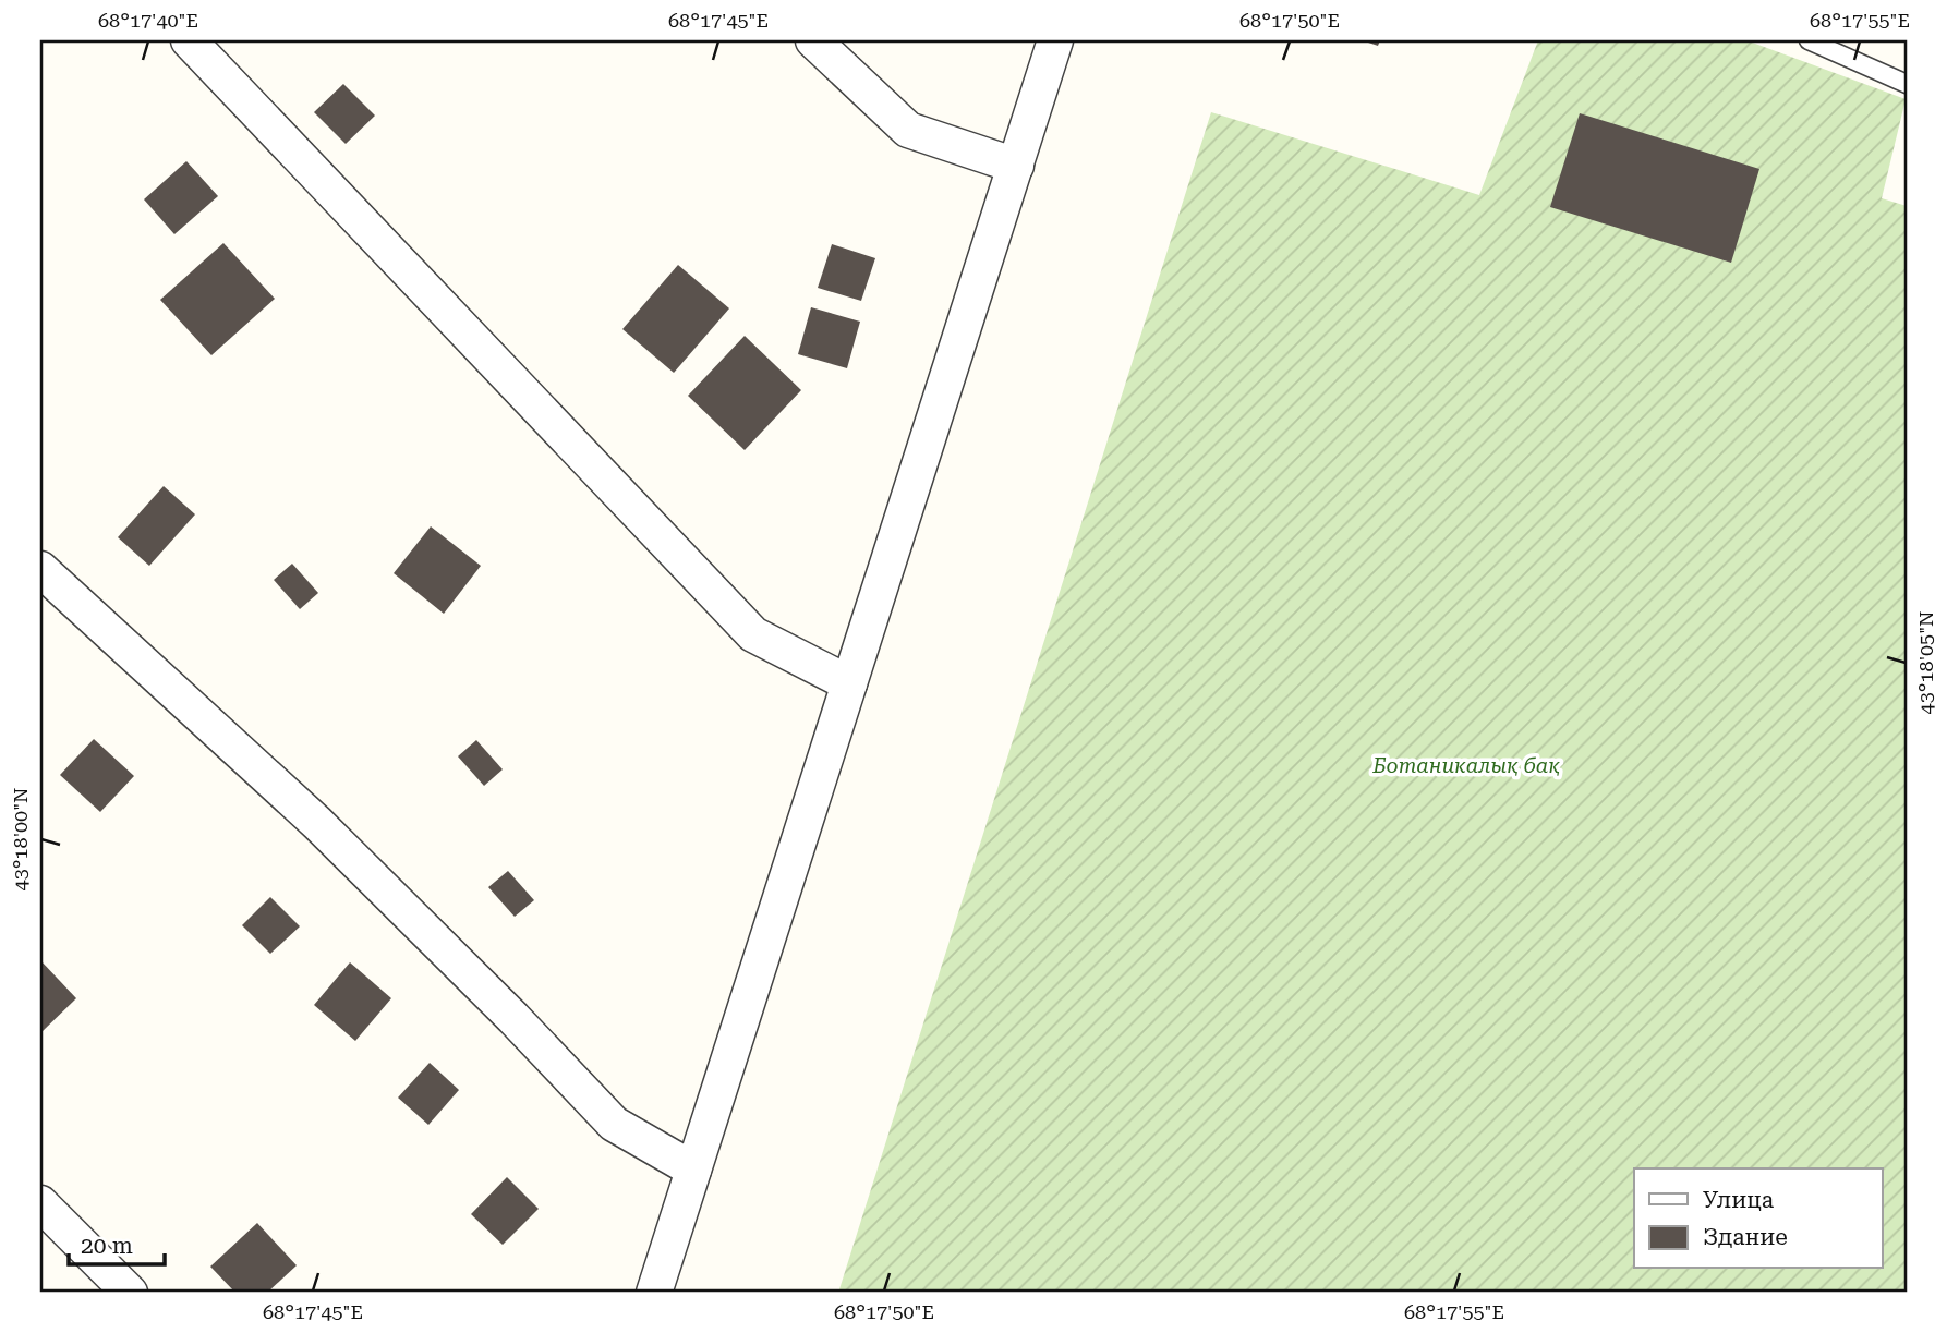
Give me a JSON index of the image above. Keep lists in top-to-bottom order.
{
  "parks": ["Ботаникалық бақ"],
  "legend": ["Улица", "Здание"],
  "scale_bar": "20 m",
  "coordinates": [
    "68°17'40\"E",
    "68°17'45\"E",
    "68°17'50\"E",
    "68°17'55\"E",
    "43°18'05\"N",
    "43°18'00\"N"
  ]
}
